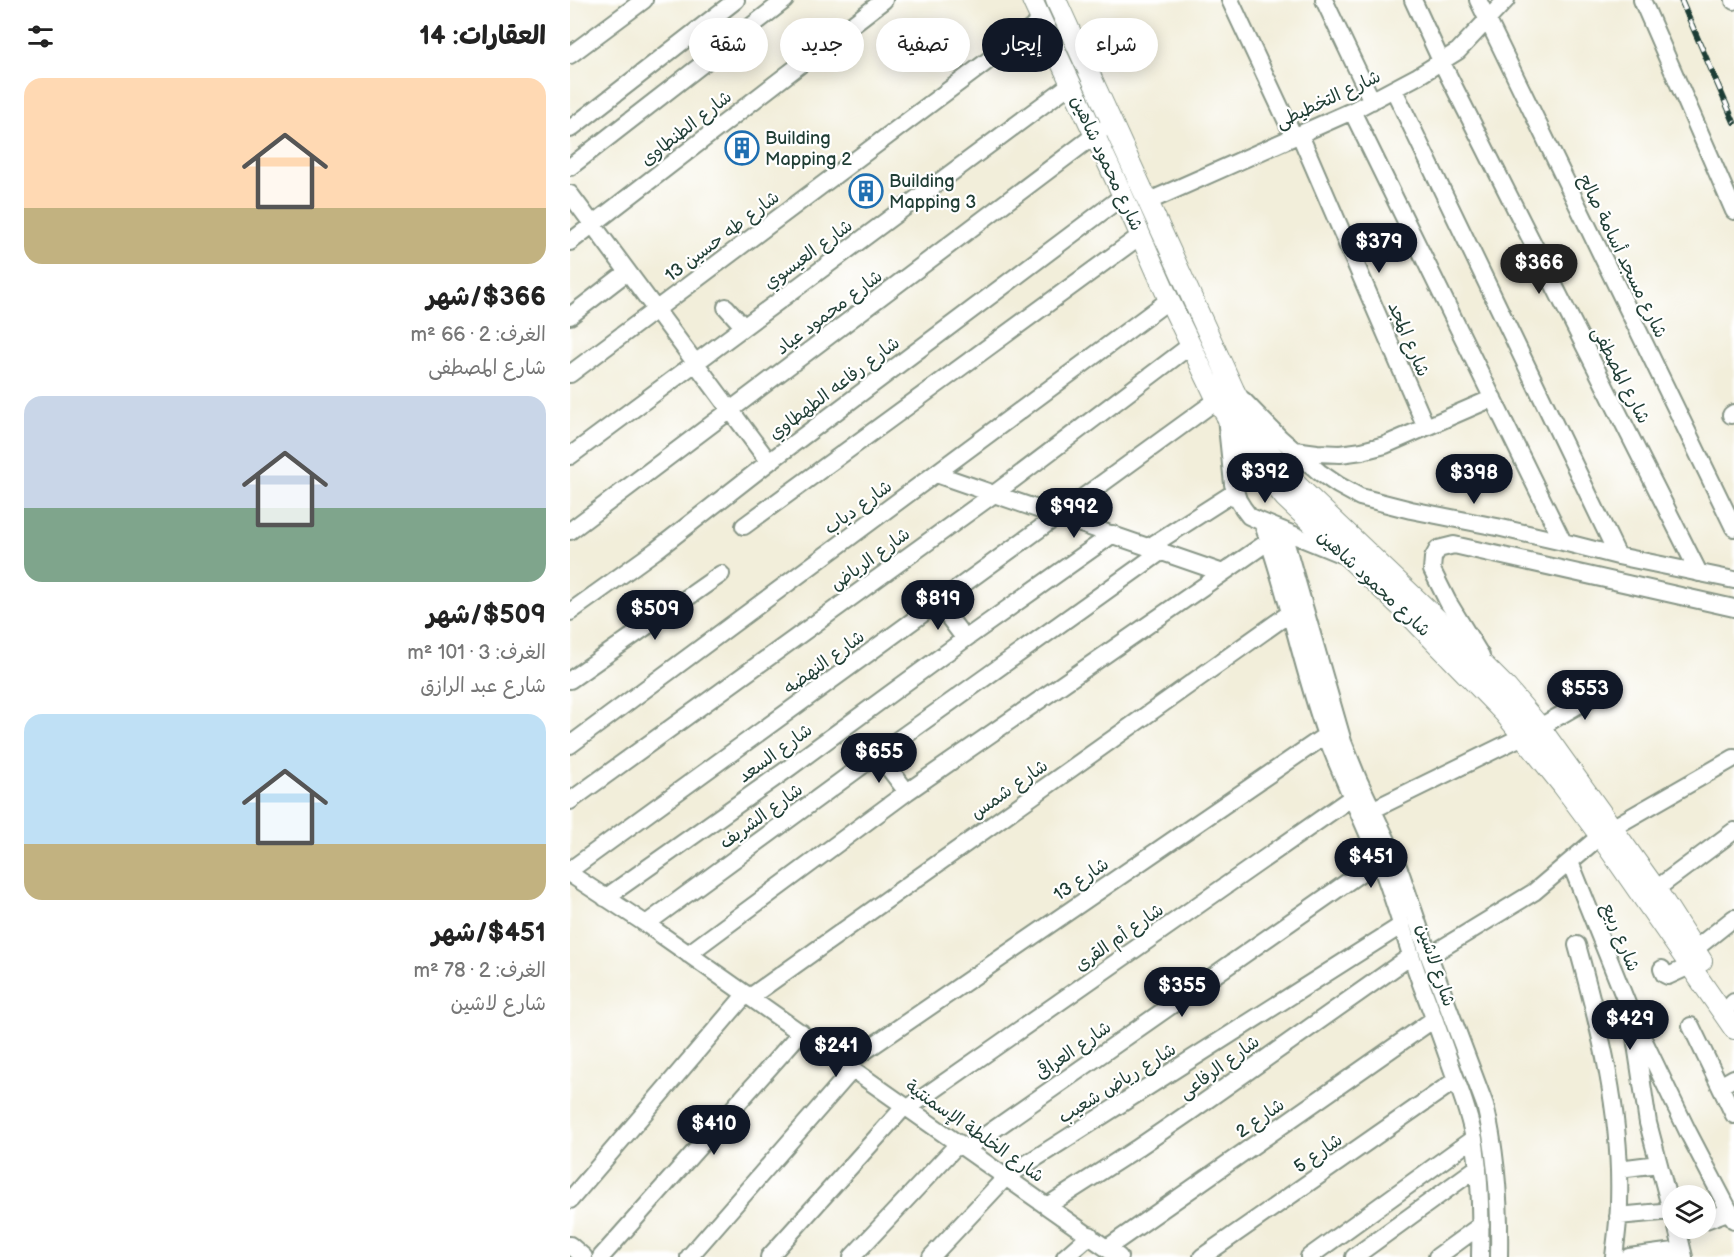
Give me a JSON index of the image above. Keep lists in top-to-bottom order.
{
  "streets": {
    "main road": ["شارع محمود شاهين"],
    "street": [
      "شارع التخطيطى",
      "شارع الطنطاوى",
      "شارع طه حسين 13",
      "شارع العيسوي",
      "شارع مسجد أسامة صالح",
      "شارع محمود عياد",
      "شارع المجد",
      "شارع المصطفى",
      "شارع رفاعه الطهطاوي",
      "شارع دياب",
      "شارع الرياض",
      "شارع النهضه",
      "شارع السعد",
      "شارع شمس",
      "شارع الشريف",
      "شارع 13",
      "شارع أم القرى",
      "شارع ربيع",
      "شارع لاشين",
      "شارع العراقى",
      "شارع الرفاعى",
      "شارع رياض شعيب",
      "شارع 2",
      "شارع الخلطة الإسمنتية",
      "شارع 5"
    ]
  },
  "crossings": [
    ["شارع التخطيطى", "شارع محمود شاهين"],
    ["شارع التخطيطى", "شارع مسجد أسامة صالح"],
    ["شارع التخطيطى", "شارع المجد"],
    ["شارع التخطيطى", "شارع المصطفى"],
    ["شارع محمود شاهين", "شارع العيسوي"],
    ["شارع محمود شاهين", "شارع محمود عياد"],
    ["شارع محمود شاهين", "شارع رفاعه الطهطاوي"],
    ["شارع محمود شاهين", "شارع دياب"],
    ["شارع محمود شاهين", "شارع الرياض"],
    ["شارع محمود شاهين", "شارع النهضه"],
    ["شارع النهضه", "شارع الخلطة الإسمنتية"],
    ["شارع السعد", "شارع الخلطة الإسمنتية"],
    ["شارع شمس", "شارع لاشين"],
    ["شارع شمس", "شارع الخلطة الإسمنتية"],
    ["شارع الشريف", "شارع لاشين"],
    ["شارع الشريف", "شارع الخلطة الإسمنتية"],
    ["شارع 13", "شارع لاشين"],
    ["شارع 13", "شارع الخلطة الإسمنتية"],
    ["شارع أم القرى", "شارع لاشين"],
    ["شارع أم القرى", "شارع الخلطة الإسمنتية"],
    ["شارع لاشين", "شارع العراقى"],
    ["شارع لاشين", "شارع الرفاعى"],
    ["شارع لاشين", "شارع رياض شعيب"],
    ["شارع لاشين", "شارع 2"],
    ["شارع لاشين", "شارع 5"],
    ["شارع العراقى", "شارع الخلطة الإسمنتية"],
    ["شارع الرفاعى", "شارع الخلطة الإسمنتية"],
    ["شارع رياض شعيب", "شارع الخلطة الإسمنتية"],
    ["شارع 2", "شارع الخلطة الإسمنتية"]
  ],
  "places": {
    "building": ["Building Mapping 2", "Building Mapping 3"]
  },
  "page": {
    "heading": "العقارات: 14",
    "chip": [
      "شراء",
      "إيجار",
      "تصفية",
      "جديد",
      "شقة"
    ],
    "list": [
      {
        "name": "$366/شهر",
        "note": "الغرف: 2 · 66 m² · شارع المصطفى"
      },
      {
        "name": "$509/شهر",
        "note": "الغرف: 3 · 101 m² · شارع عبد الرازق"
      },
      {
        "name": "$451/شهر",
        "note": "الغرف: 2 · 78 m² · شارع لاشين"
      }
    ],
    "price": [
      "$379",
      "$366",
      "$392",
      "$398",
      "$992",
      "$819",
      "$509",
      "$553",
      "$655",
      "$451",
      "$355",
      "$429",
      "$241",
      "$410"
    ]
  }
}
